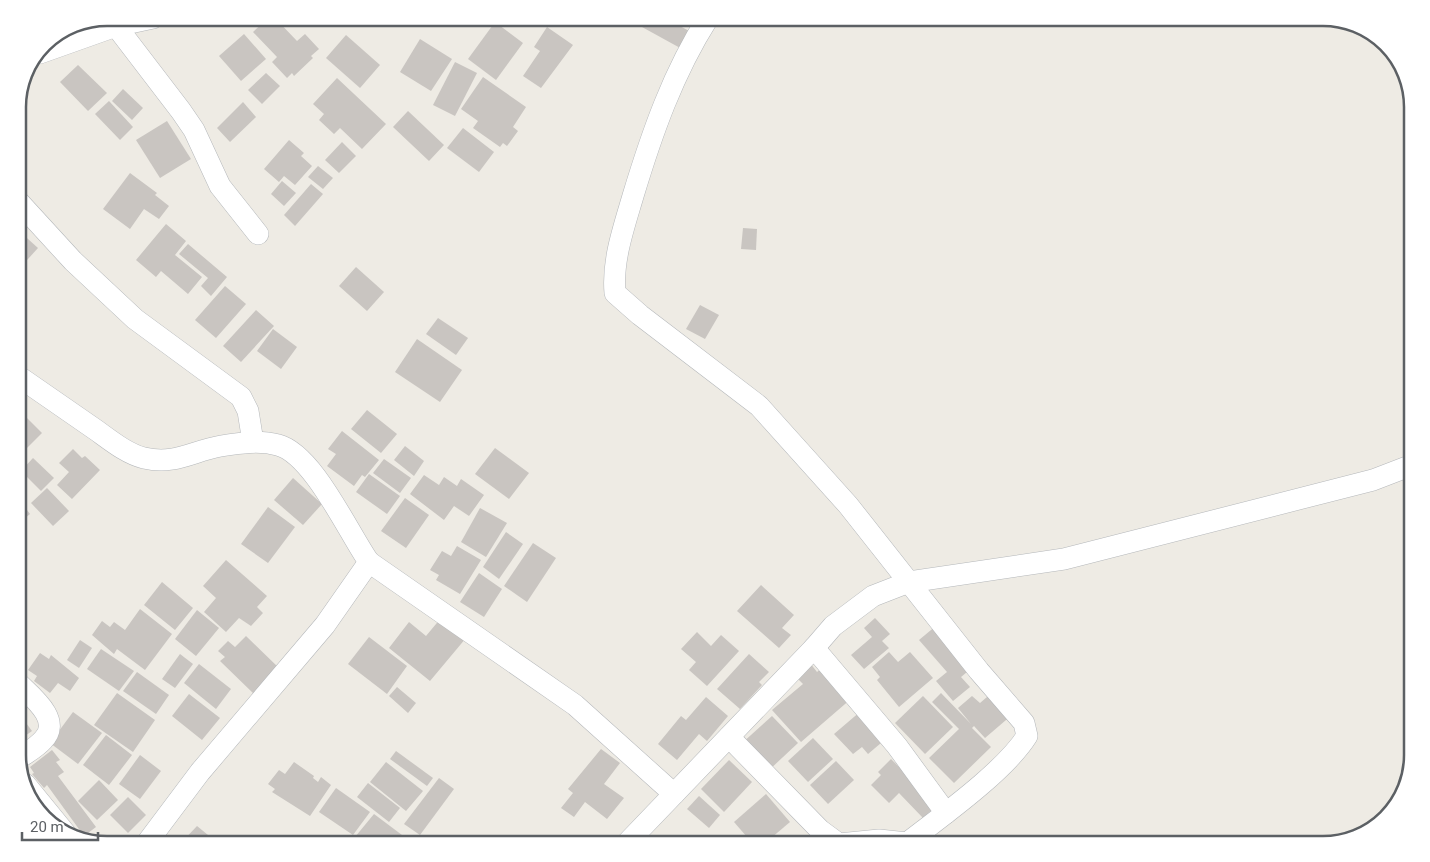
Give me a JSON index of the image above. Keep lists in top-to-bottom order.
{
  "scale_bar": "20 m"
}
